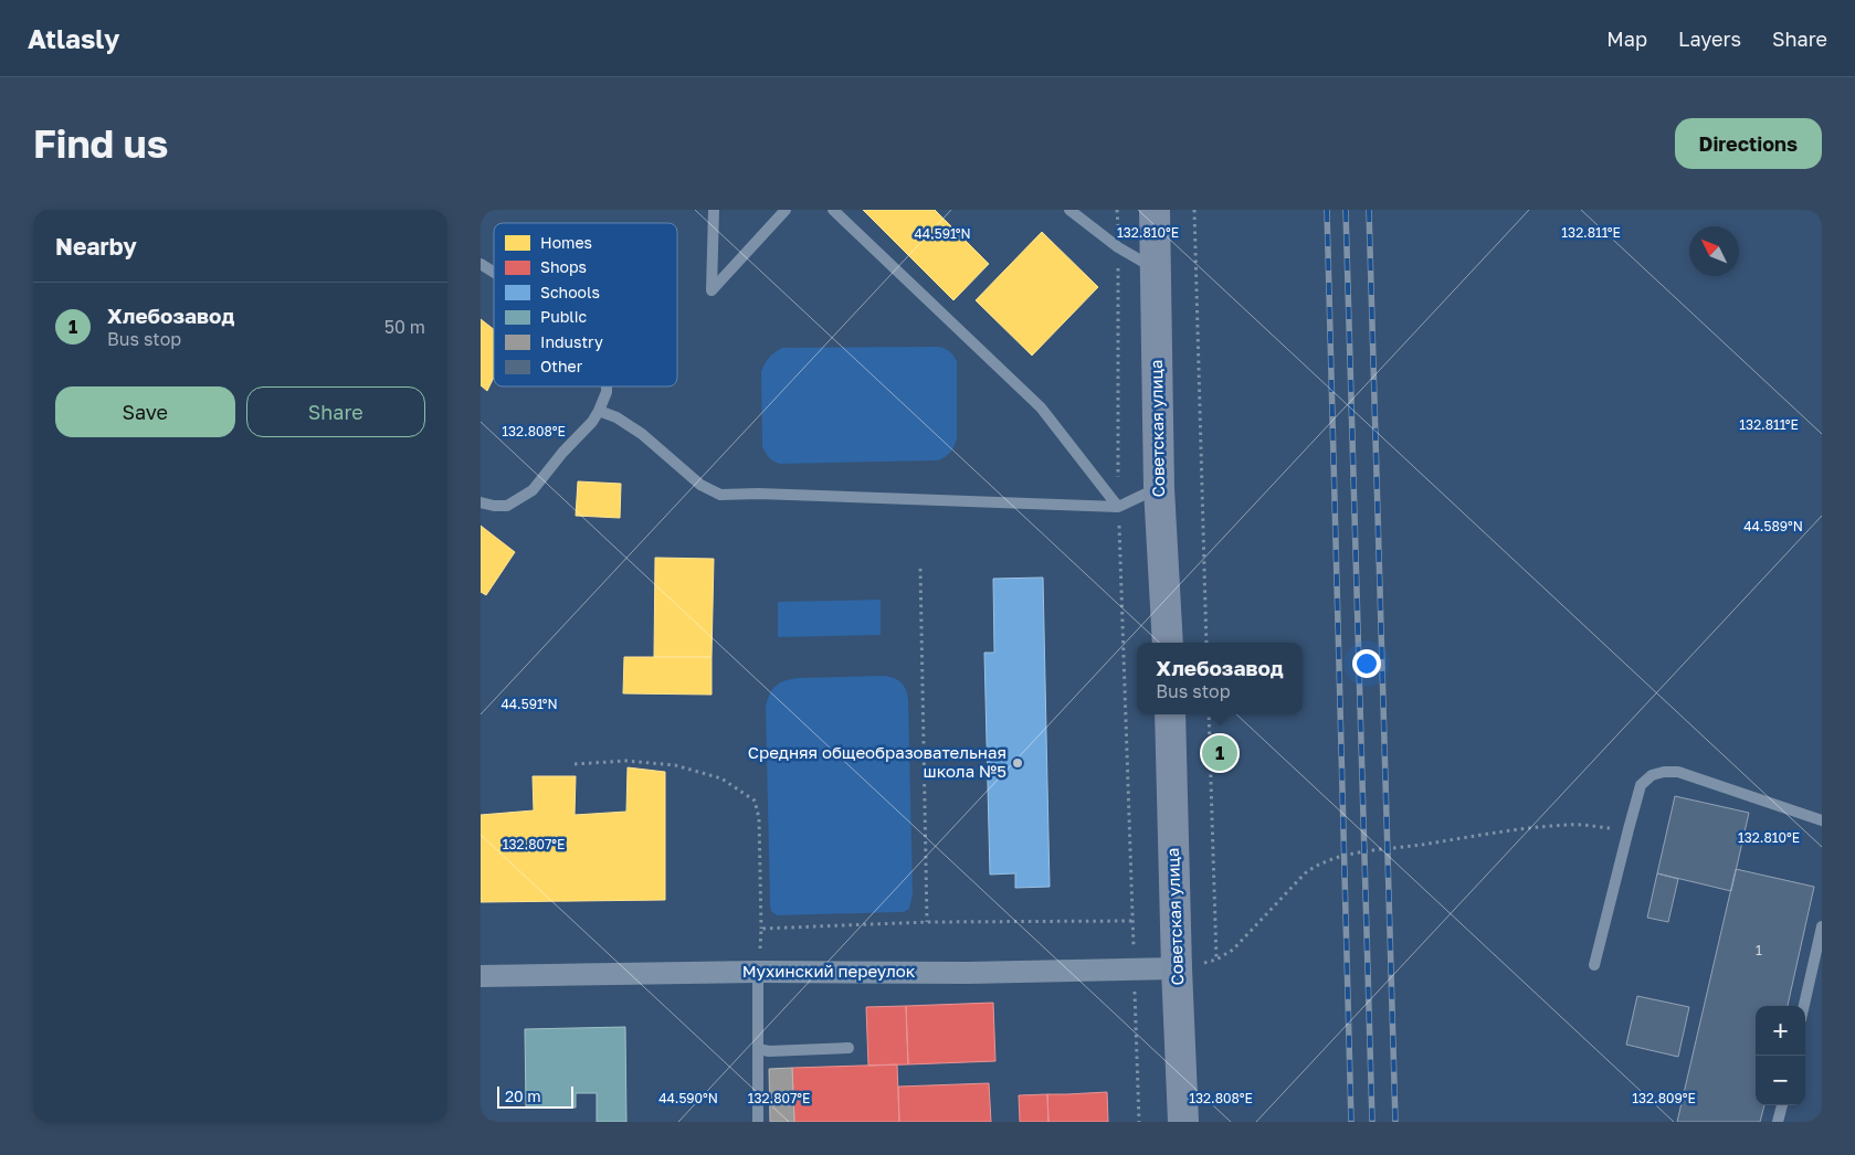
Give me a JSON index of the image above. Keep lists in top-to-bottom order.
{
  "streets": {
    "main road": ["Советская улица"],
    "street": ["Мухинский переулок"]
  },
  "crossings": [
    ["Советская улица", "Мухинский переулок"]
  ],
  "places": ["Средняя общеобразовательная школа №5"],
  "house_numbers": ["1"],
  "legend": [
    "Homes",
    "Shops",
    "Schools",
    "Public",
    "Industry",
    "Other"
  ],
  "scale_bar": "20 m",
  "north": "top left",
  "page": {
    "header": "Atlasly",
    "nav": ["Map", "Layers", "Share"],
    "buttons": [
      "Directions",
      ["Save", "Share"]
    ],
    "title": "Find us",
    "heading": "Nearby",
    "list": [
      {
        "mark": "1",
        "name": "Хлебозавод",
        "note": "Bus stop",
        "value": "50 m"
      }
    ],
    "popup": ["Хлебозавод", "Bus stop"],
    "pins": "1",
    "map_buttons": ["+", "−"],
    "scale": "20 m"
  },
  "coordinates": [
    "132.810°E",
    "132.811°E",
    "44.591°N",
    "132.808°E",
    "44.589°N",
    "132.807°E",
    "44.590°N",
    "132.809°E"
  ]
}
